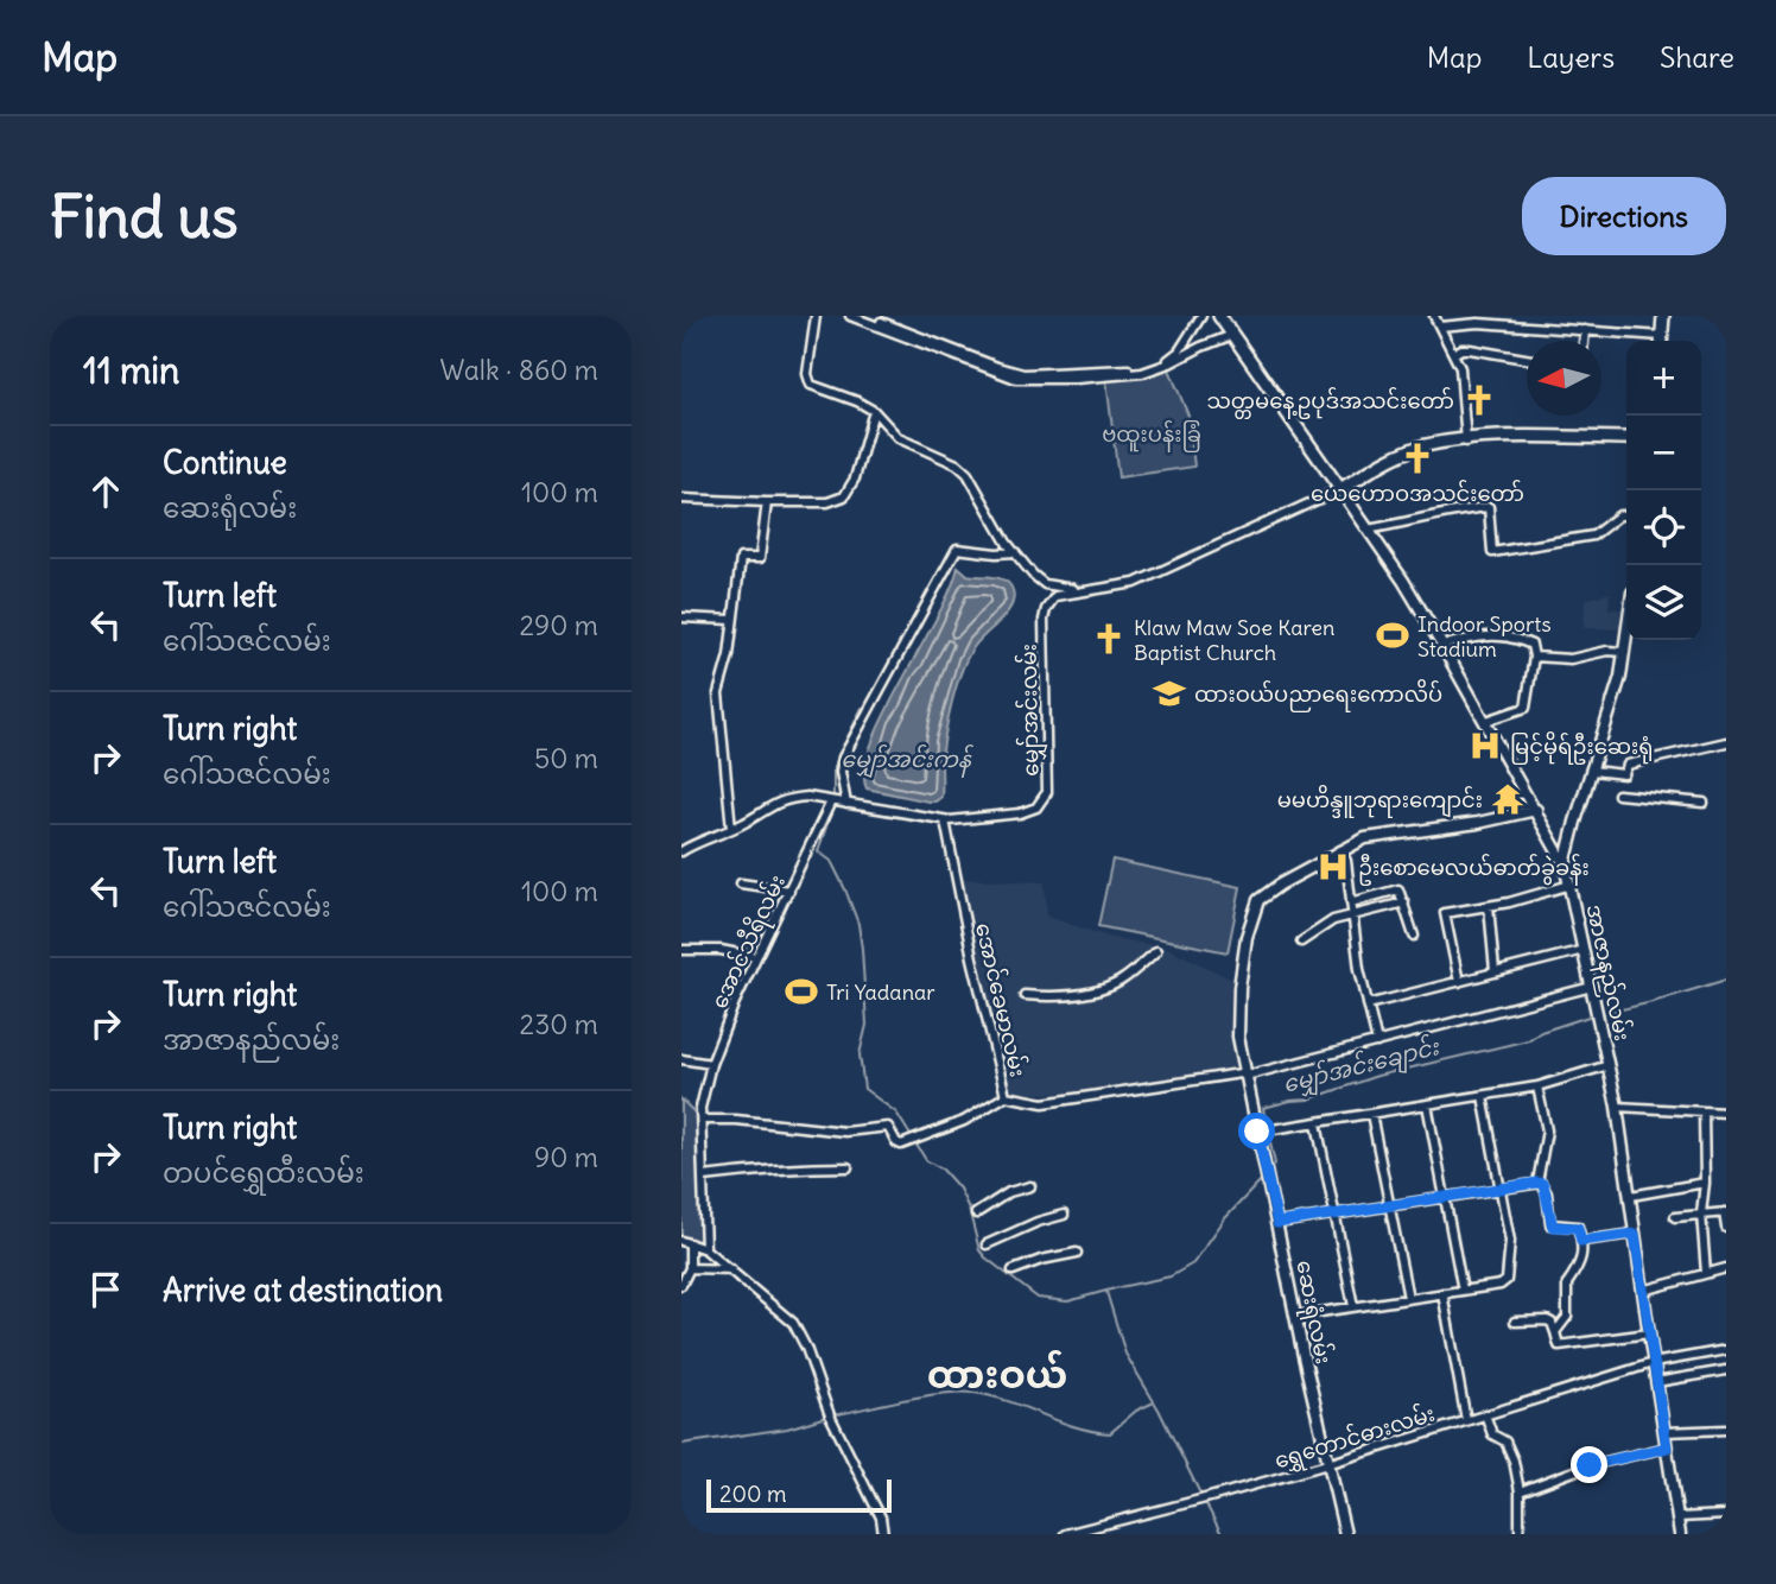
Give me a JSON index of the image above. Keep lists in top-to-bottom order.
{
  "streets": {
    "highway": ["အာဇာနည်လမ်း"],
    "main road": ["ဆေးရုံလမ်း"],
    "street": [
      "မျှော်အင်းလမ်း",
      "အောင်သီရိလမ်း",
      "အောင်ခေမာလမ်း",
      "ရွှေတောင်ဓားလမ်း"
    ]
  },
  "crossings": [
    ["မျှော်အင်းလမ်း", "အောင်သီရိလမ်း"],
    ["မျှော်အင်းလမ်း", "အာဇာနည်လမ်း"],
    ["မျှော်အင်းလမ်း", "အောင်ခေမာလမ်း"],
    ["အာဇာနည်လမ်း", "အောင်ခေမာလမ်း"],
    ["အာဇာနည်လမ်း", "ဆေးရုံလမ်း"],
    ["အာဇာနည်လမ်း", "ရွှေတောင်ဓားလမ်း"],
    ["အောင်ခေမာလမ်း", "ဆေးရုံလမ်း"],
    ["ဆေးရုံလမ်း", "ရွှေတောင်ဓားလမ်း"]
  ],
  "districts": ["ထားဝယ်"],
  "water": ["မျှော်အင်းကန်", "မျှော်အင်းချောင်း"],
  "parks": ["ဗထူးပန်းခြံ"],
  "places": {
    "church": ["သတ္တမနေ့ဥပုဒ်အသင်းတော်", "ယေဟောဝအသင်းတော်", "Klaw Maw Soe Karen Baptist Church"],
    "sports": ["Indoor Sports Stadium", "Tri Yadanar"],
    "school or university": ["ထားဝယ်ပညာရေးကောလိပ်"],
    "hospital": ["မြင့်မိုရ်ဦးဆေးရုံ", "ဦးစောမေလယ်ဓာတ်ခွဲခန်း"],
    "temple": ["မမဟိန္ဒူဘုရားကျောင်း"]
  },
  "scale_bar": "200 m",
  "north": "left",
  "page": {
    "header": "Map",
    "nav": ["Map", "Layers", "Share"],
    "buttons": "Directions",
    "title": "Find us",
    "heading": ["11 min", "Walk · 860 m"],
    "map_buttons": ["+", "−"],
    "list": [
      ["Continue", "ဆေးရုံလမ်း", "100 m"],
      ["Turn left", "ဂေါ်သဇင်လမ်း", "290 m"],
      ["Turn right", "ဂေါ်သဇင်လမ်း", "50 m"],
      ["Turn left", "ဂေါ်သဇင်လမ်း", "100 m"],
      ["Turn right", "အာဇာနည်လမ်း", "230 m"],
      ["Turn right", "တပင်ရွှေထီးလမ်း", "90 m"],
      "Arrive at destination"
    ],
    "scale": "200 m"
  }
}
